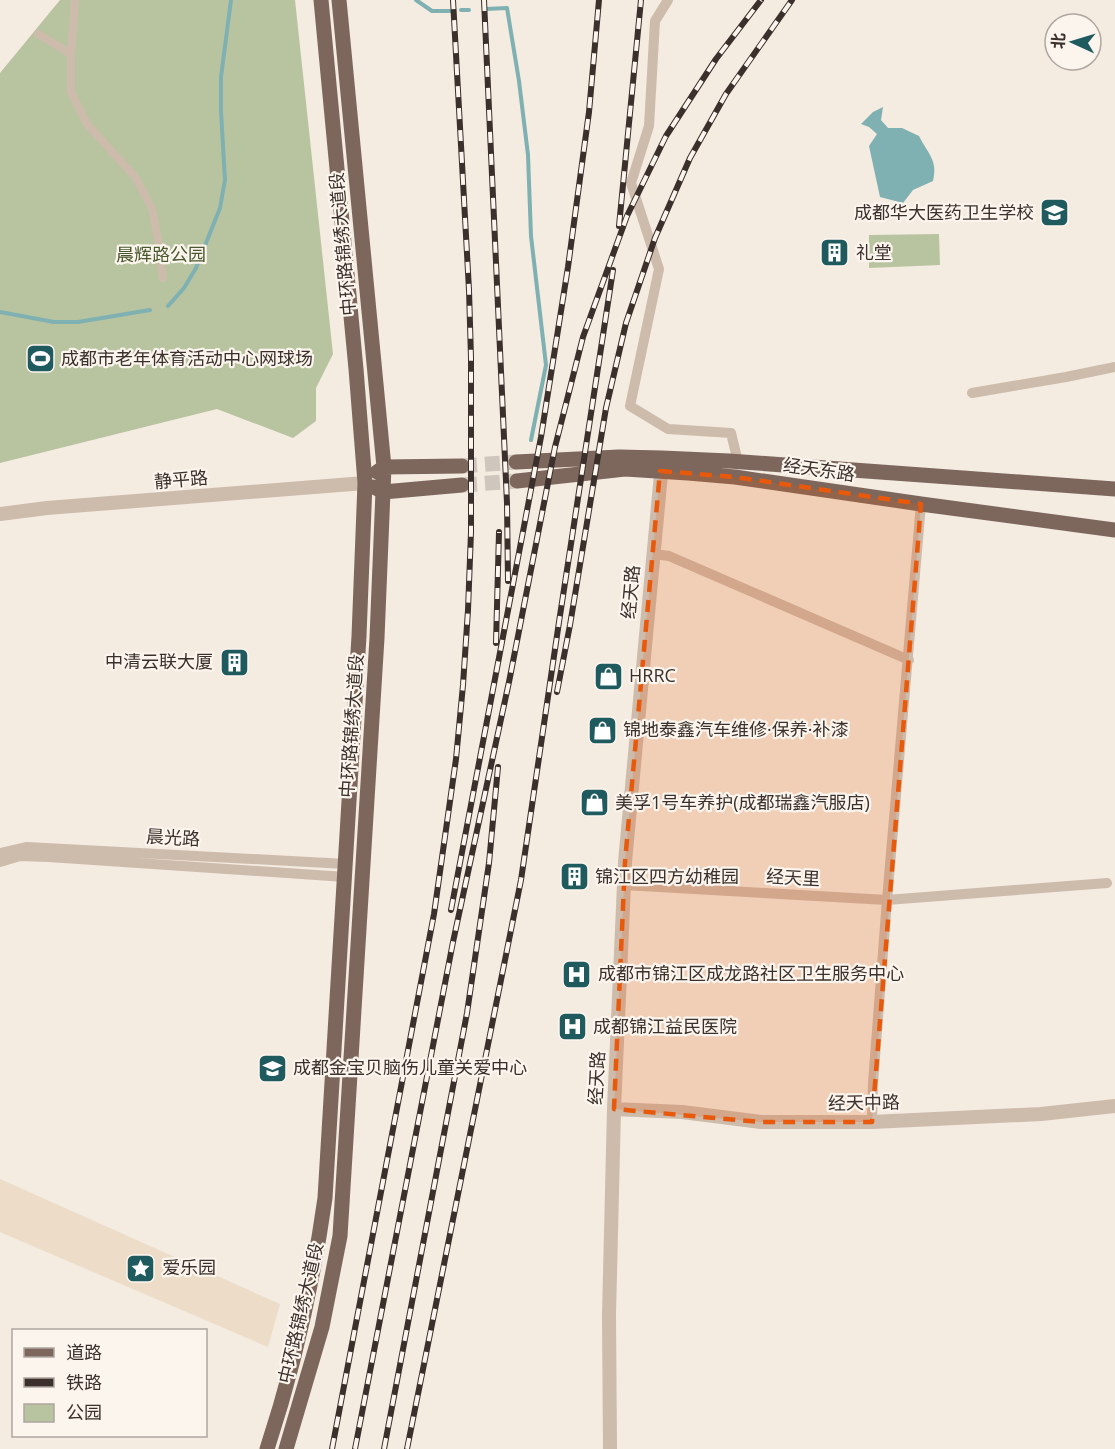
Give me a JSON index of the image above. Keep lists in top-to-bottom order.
{
  "streets": {
    "main road": ["中环路锦绣大道段", "经天东路"],
    "street": [
      "静平路",
      "经天路",
      "晨光路",
      "经天里",
      "经天中路"
    ]
  },
  "crossings": [
    ["中环路锦绣大道段", "静平路"],
    ["中环路锦绣大道段", "晨光路"],
    ["经天东路", "经天路"],
    ["经天路", "经天里"],
    ["经天路", "经天中路"]
  ],
  "parks": ["晨辉路公园"],
  "places": {
    "school or university": ["成都华大医药卫生学校", "成都金宝贝脑伤儿童关爱中心"],
    "building": ["礼堂", "中清云联大厦", "锦江区四方幼稚园"],
    "sports": ["成都市老年体育活动中心网球场"],
    "shop": ["HRRC", "锦地泰鑫汽车维修·保养·补漆", "美孚1号车养护(成都瑞鑫汽服店)"],
    "hospital": ["成都市锦江区成龙路社区卫生服务中心", "成都锦江益民医院"],
    "place": ["爱乐园"]
  },
  "legend": ["道路", "铁路", "公园"],
  "north": "left"
}
